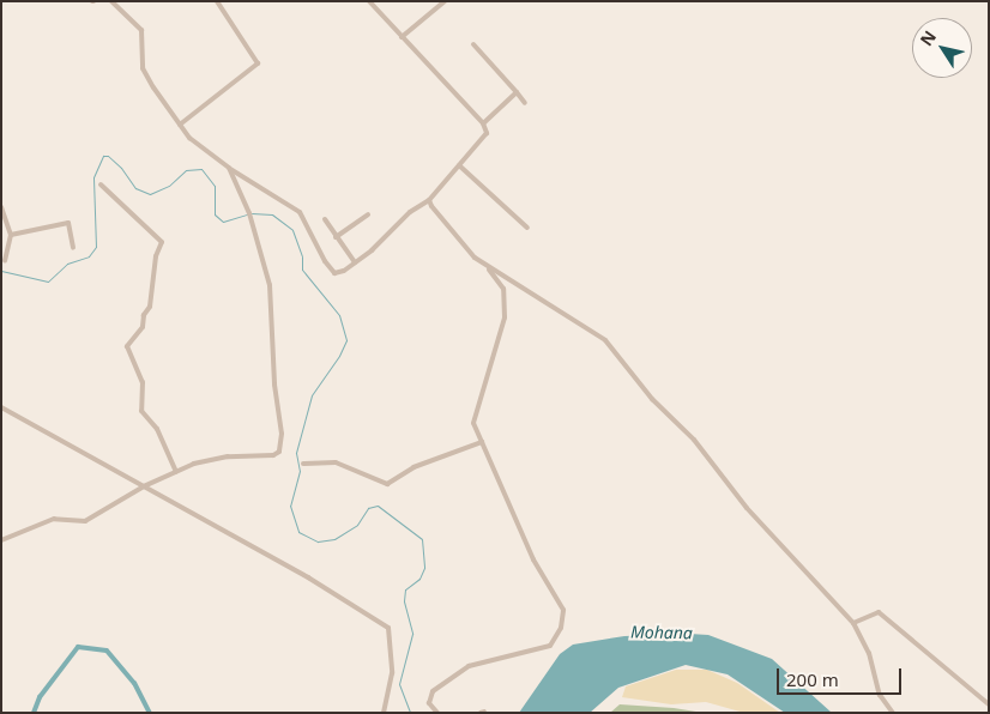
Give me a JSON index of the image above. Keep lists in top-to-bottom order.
{
  "water": ["Mohana"],
  "scale_bar": "200 m",
  "north": "top left"
}
